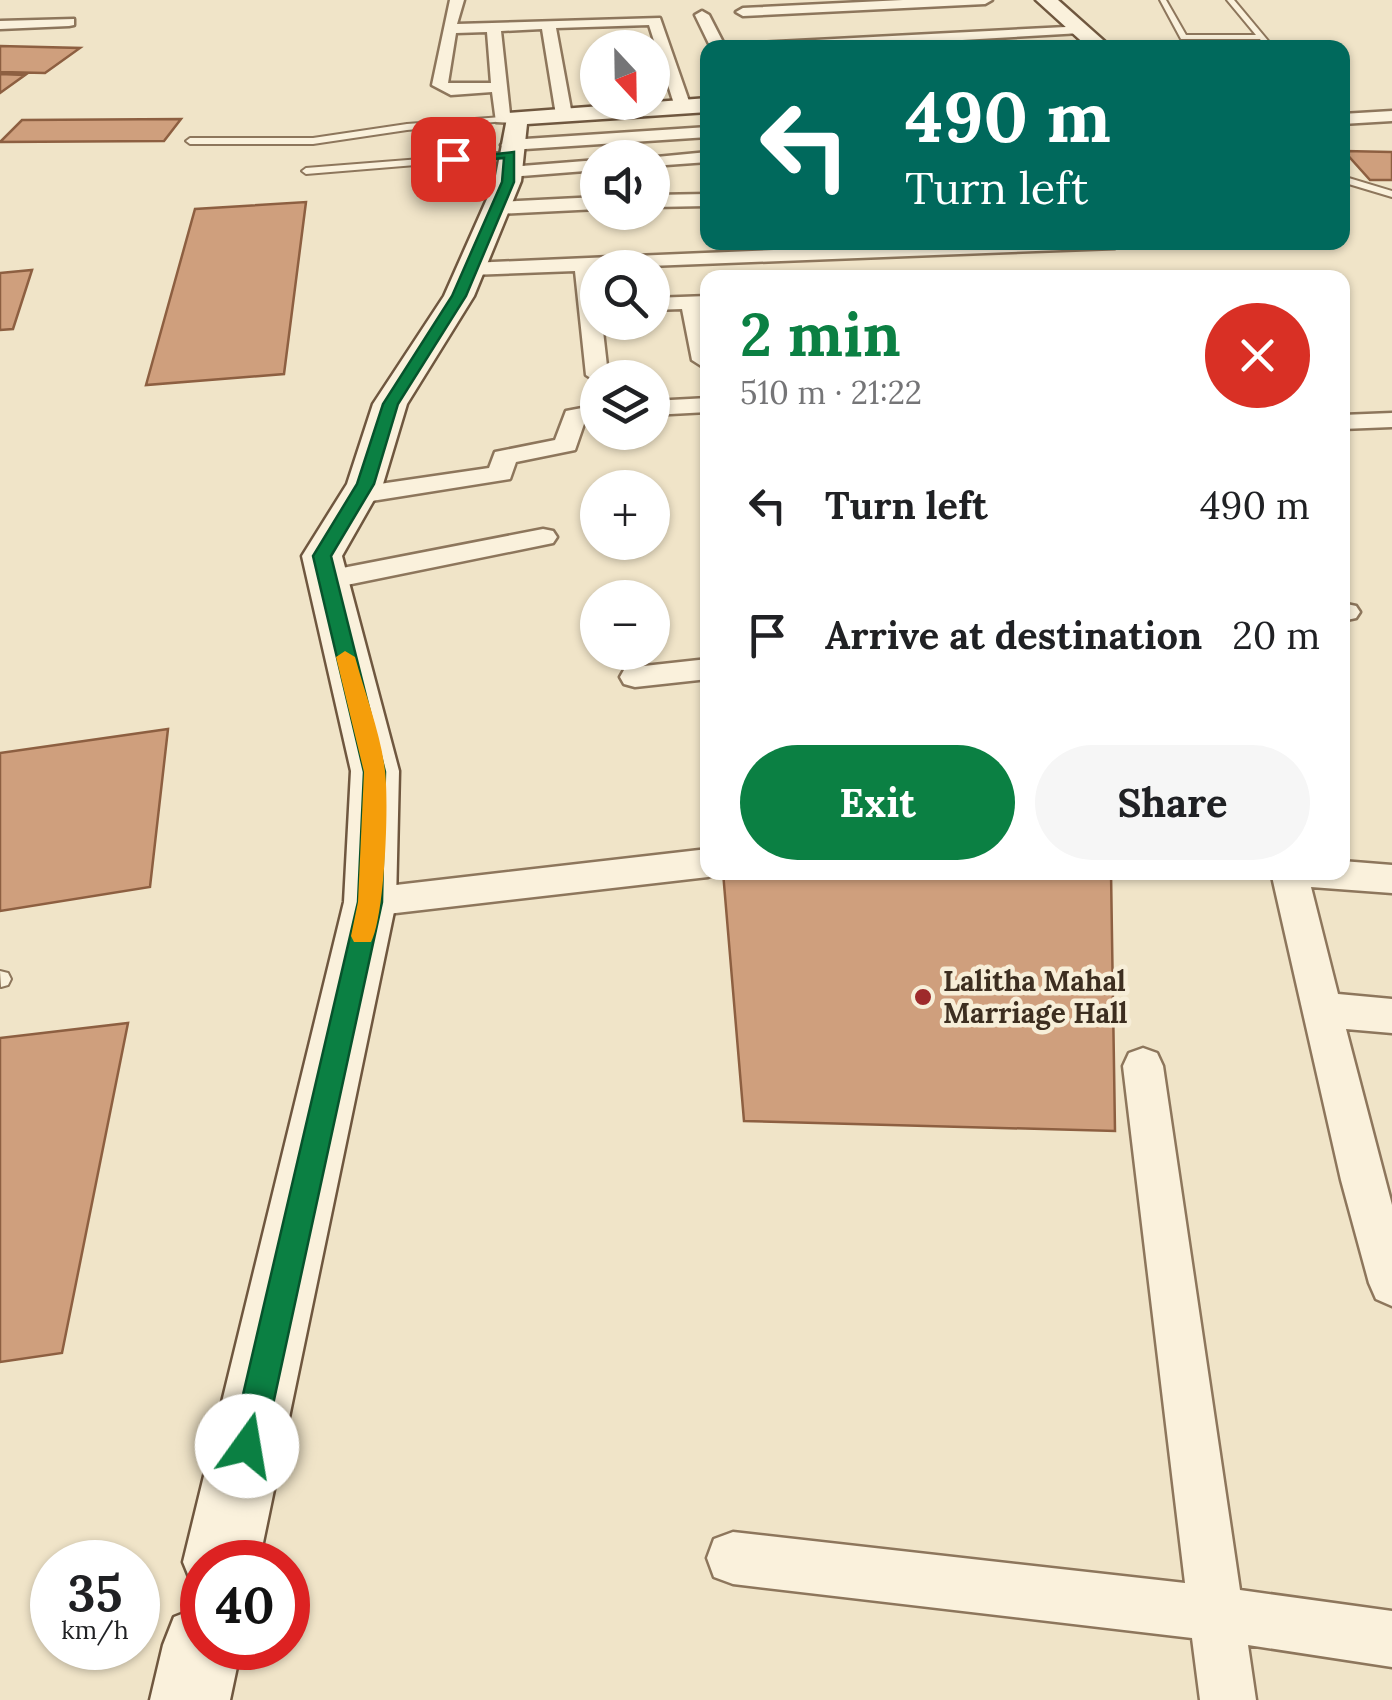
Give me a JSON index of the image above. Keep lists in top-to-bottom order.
{
  "places": ["Lalitha Mahal Marriage Hall"],
  "north": "bottom",
  "page": {
    "map_buttons": ["+", "−"],
    "turn": ["490 m", "Turn left"],
    "heading": ["2 min", "510 m · 21:22"],
    "list": [
      {
        "name": "Turn left",
        "value": "490 m"
      },
      {
        "name": "Arrive at destination",
        "value": "20 m"
      }
    ],
    "buttons": ["Exit", "Share"],
    "speed": "35 km/h",
    "limit": "40"
  }
}
